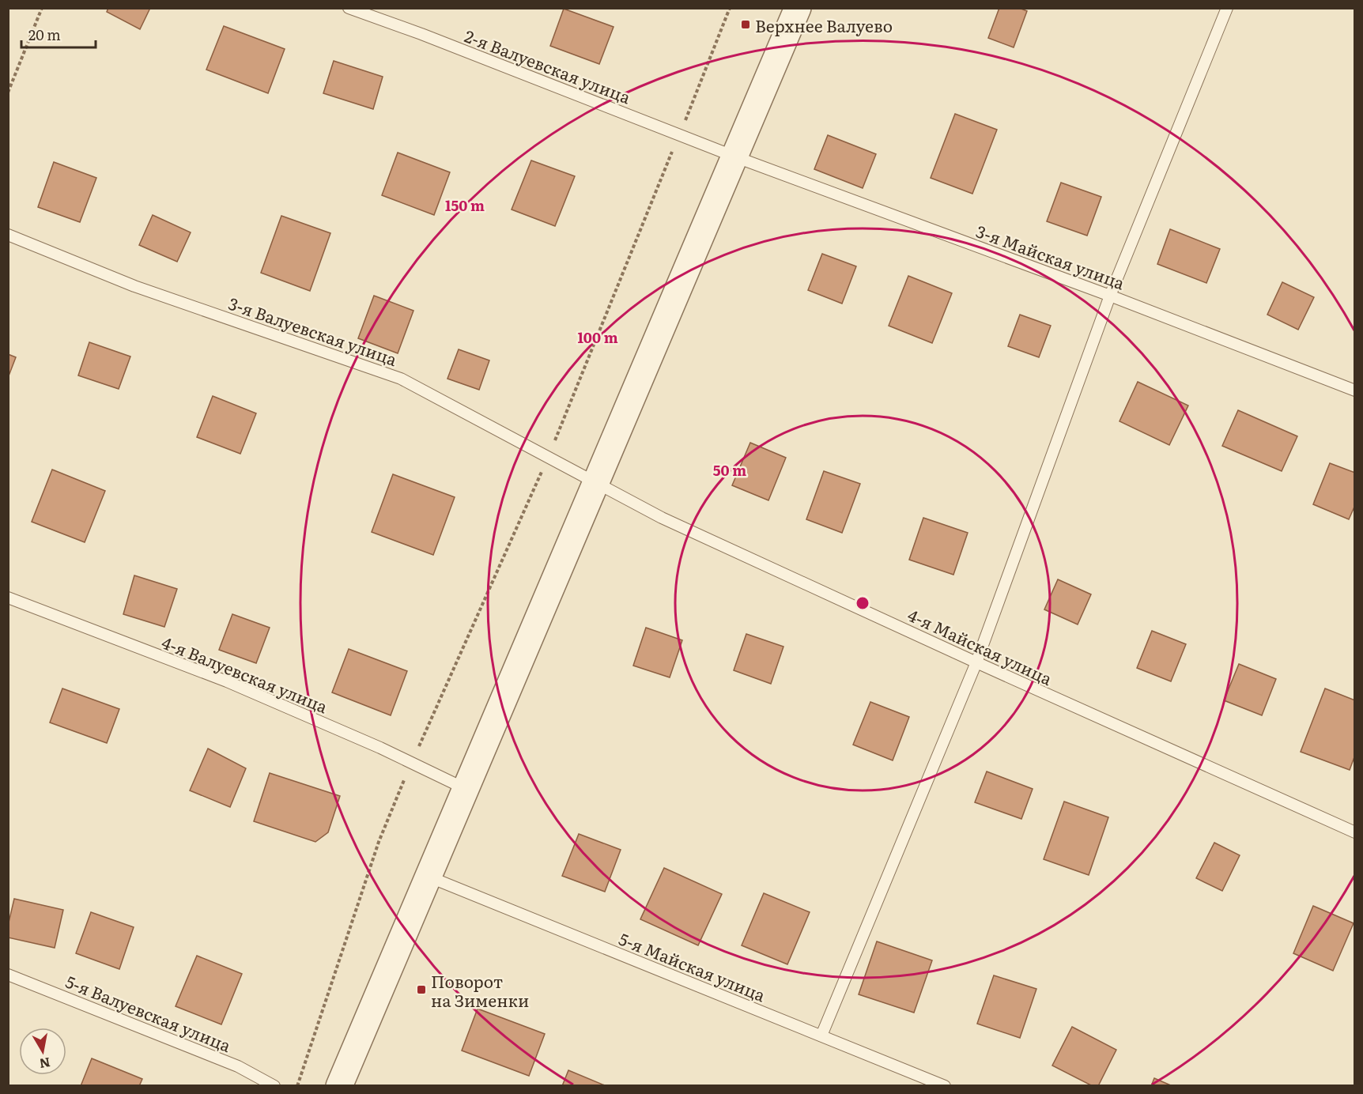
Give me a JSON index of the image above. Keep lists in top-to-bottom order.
{
  "streets": {
    "lane": [
      "2-я Валуевская улица",
      "3-я Майская улица",
      "3-я Валуевская улица",
      "4-я Майская улица",
      "4-я Валуевская улица",
      "5-я Майская улица",
      "5-я Валуевская улица"
    ]
  },
  "crossings": [
    ["2-я Валуевская улица", "3-я Майская улица"],
    ["3-я Валуевская улица", "4-я Майская улица"]
  ],
  "places": {
    "transit": ["Верхнее Валуево", "Поворот на Зименки"]
  },
  "scale_bar": "20 m",
  "north": "bottom",
  "rings": ["150 m", "100 m", "50 m"]
}
